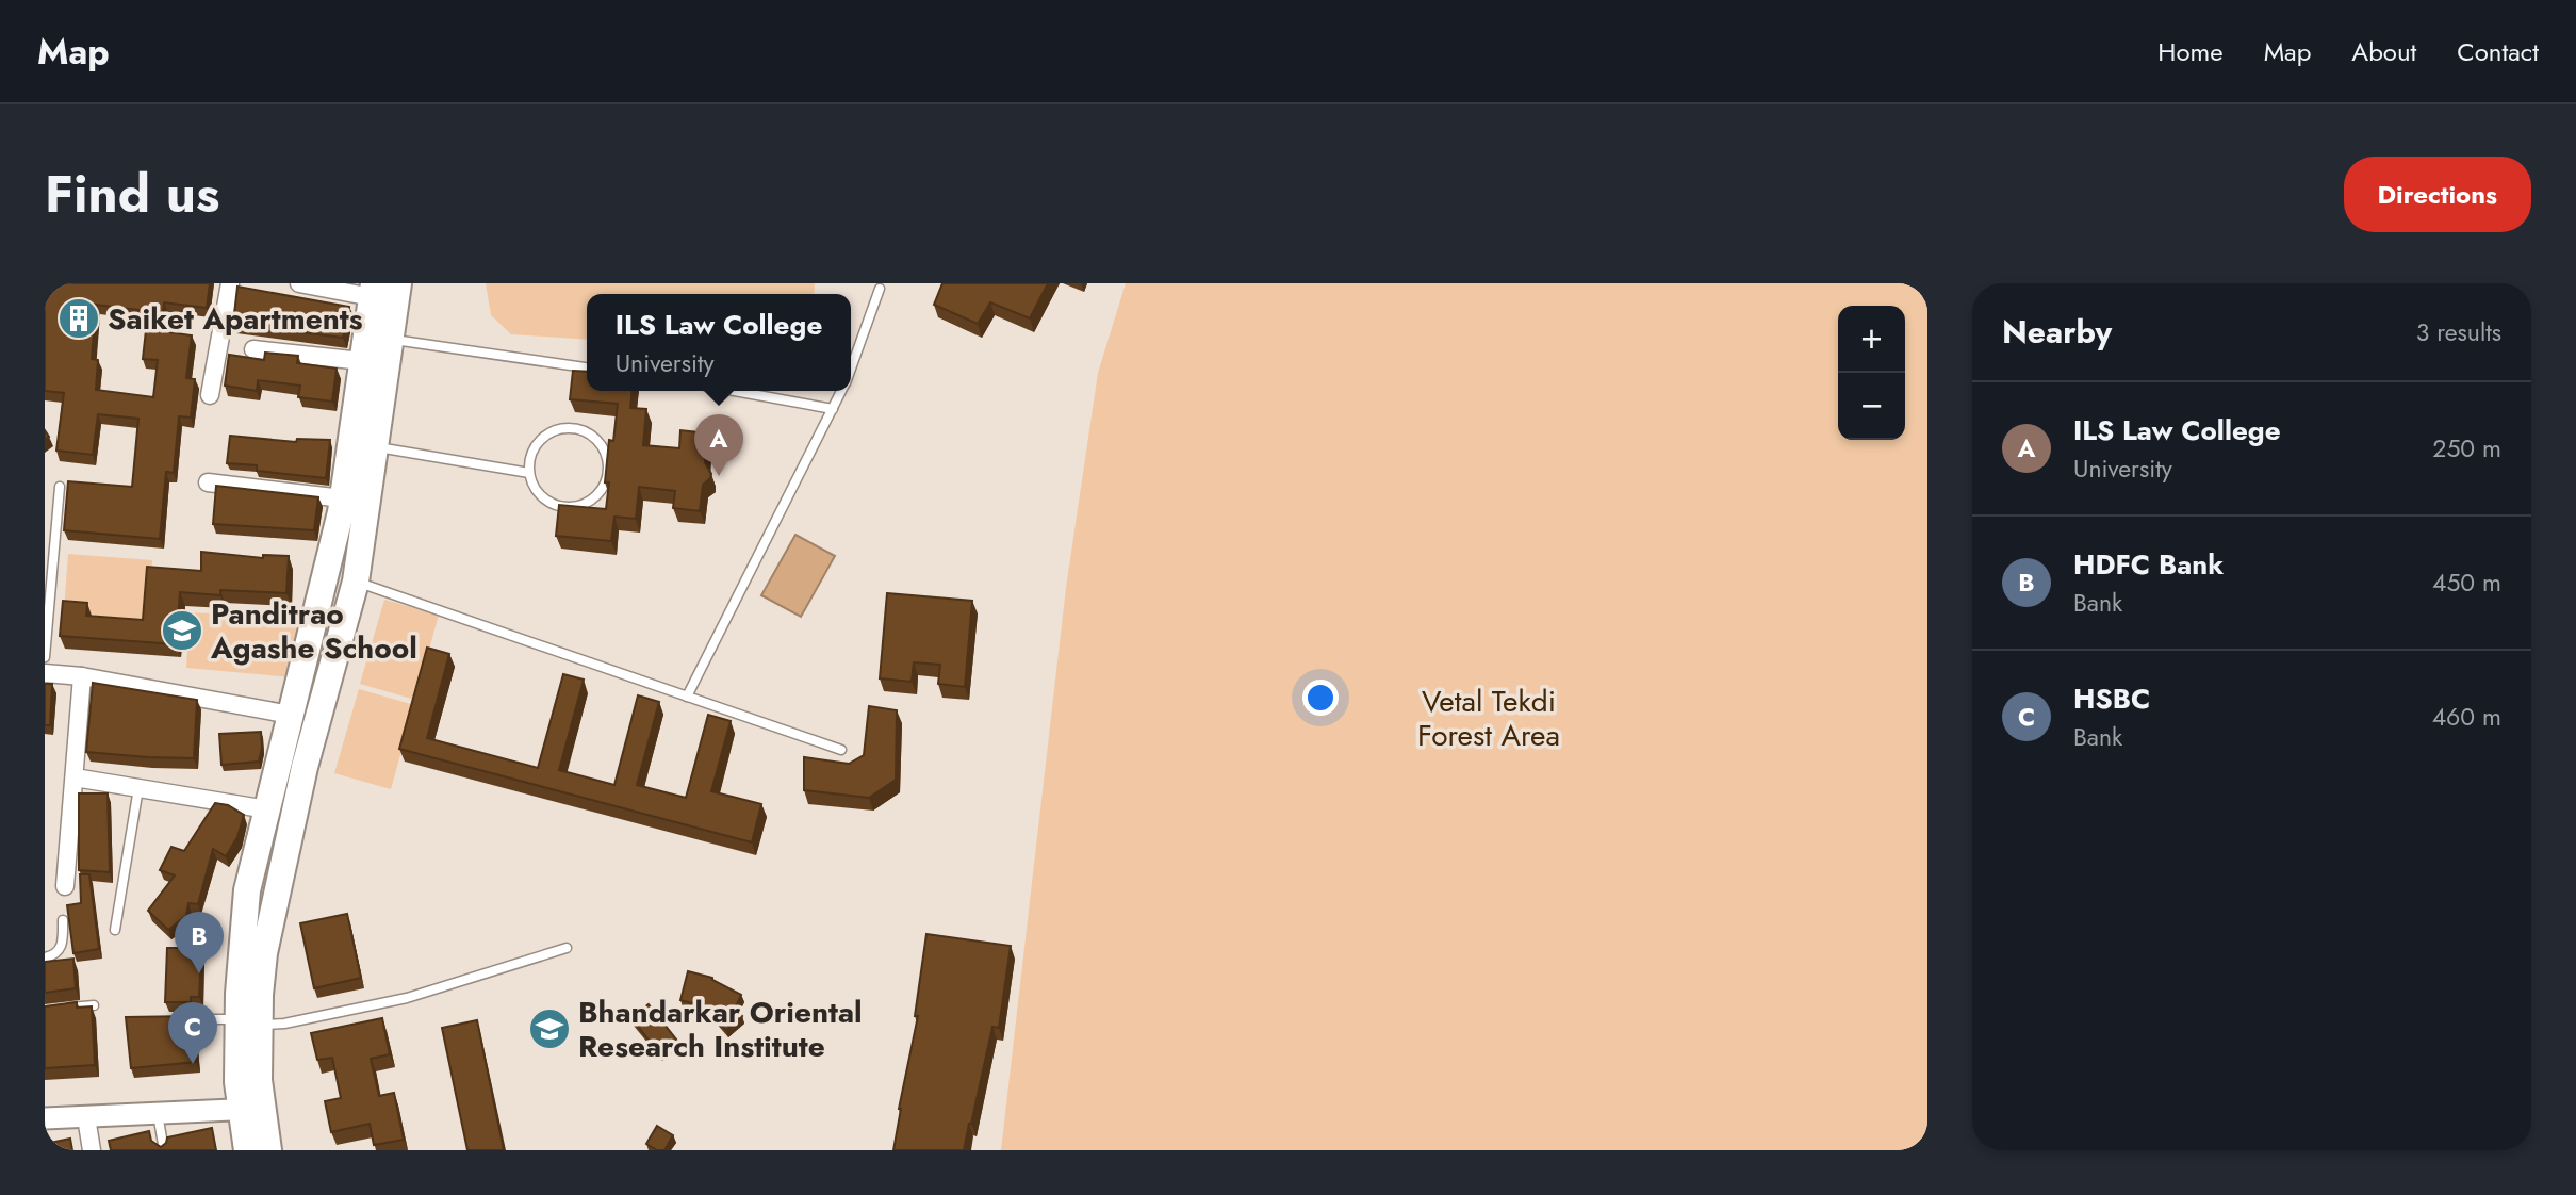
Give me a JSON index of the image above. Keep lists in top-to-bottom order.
{
  "parks": ["Vetal Tekdi Forest Area"],
  "places": {
    "building": ["Saiket Apartments"],
    "school or university": ["Panditrao Agashe School", "Bhandarkar Oriental Research Institute"]
  },
  "page": {
    "header": "Map",
    "nav": [
      "Home",
      "Map",
      "About",
      "Contact"
    ],
    "title": "Find us",
    "buttons": "Directions",
    "heading": ["Nearby", "3 results"],
    "popup": ["ILS Law College", "University"],
    "map_buttons": ["+", "−"],
    "list": [
      {
        "mark": "A",
        "name": "ILS Law College",
        "note": "University",
        "value": "250 m"
      },
      {
        "mark": "B",
        "name": "HDFC Bank",
        "note": "Bank",
        "value": "450 m"
      },
      {
        "mark": "C",
        "name": "HSBC",
        "note": "Bank",
        "value": "460 m"
      }
    ],
    "pins": ["A", "B", "C"]
  }
}
